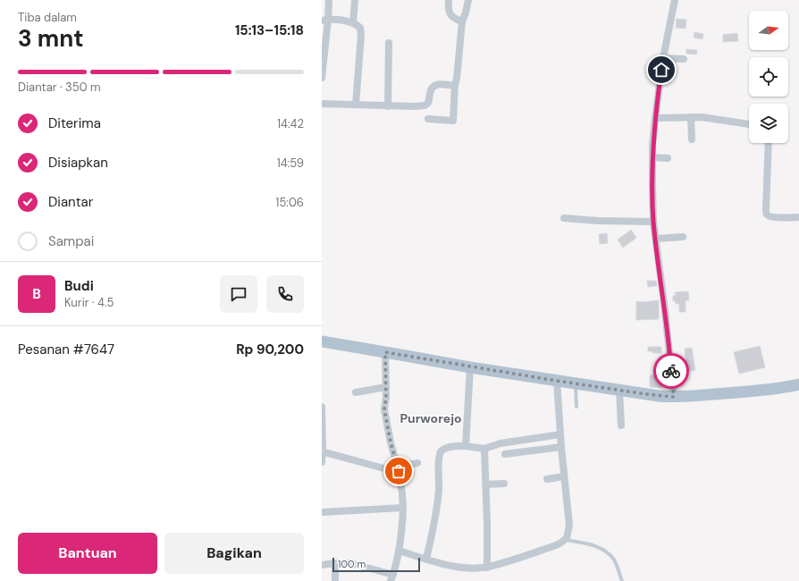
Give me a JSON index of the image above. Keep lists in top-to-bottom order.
{
  "districts": ["Purworejo"],
  "scale_bar": "100 m",
  "north": "right",
  "page": {
    "heading": ["3 mnt", "Tiba dalam", "15:13–15:18"],
    "panel": [
      "Budi",
      "Kurir · 4.5",
      "Pesanan #7647",
      "Rp 90,200"
    ],
    "bar": "Diantar · 350 m",
    "list": [
      ["Diterima", "14:42"],
      ["Disiapkan", "14:59"],
      ["Diantar", "15:06"],
      "Sampai"
    ],
    "round": "B",
    "buttons": ["Bantuan", "Bagikan"],
    "scale": "100 m"
  }
}
